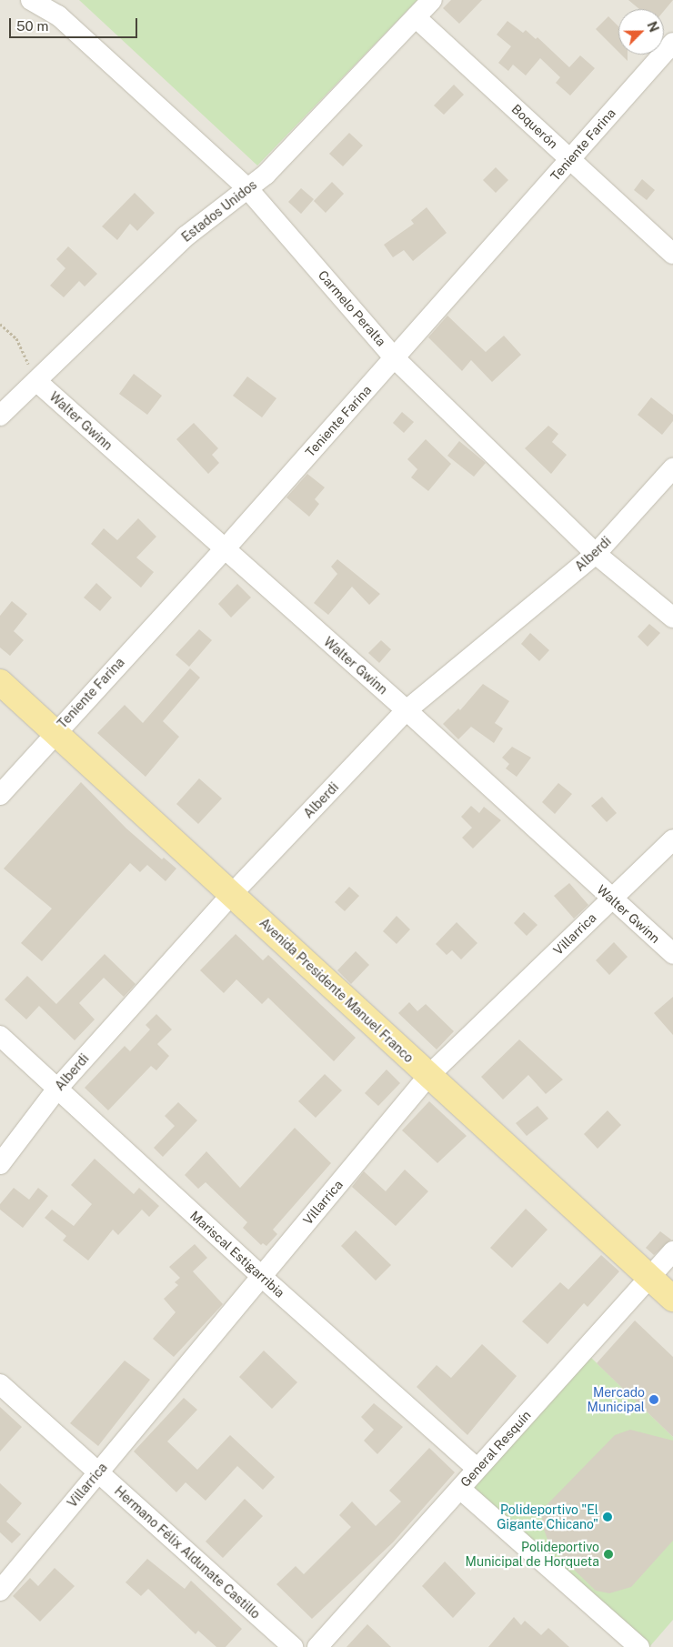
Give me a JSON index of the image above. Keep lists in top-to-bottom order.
{
  "streets": {
    "main road": ["Avenida Presidente Manuel Franco"],
    "street": [
      "Boquerón",
      "Teniente Farina",
      "Estados Unidos",
      "Carmelo Peralta",
      "Walter Gwinn",
      "Alberdi",
      "Villarrica",
      "Mariscal Estigarribia",
      "General Resquín",
      "Hermano Félix Aldunate Castillo"
    ]
  },
  "crossings": [
    ["Boquerón", "Teniente Farina"],
    ["Boquerón", "Estados Unidos"],
    ["Teniente Farina", "Carmelo Peralta"],
    ["Teniente Farina", "Walter Gwinn"],
    ["Teniente Farina", "Avenida Presidente Manuel Franco"],
    ["Estados Unidos", "Carmelo Peralta"],
    ["Estados Unidos", "Walter Gwinn"],
    ["Carmelo Peralta", "Alberdi"],
    ["Walter Gwinn", "Alberdi"],
    ["Walter Gwinn", "Villarrica"],
    ["Alberdi", "Avenida Presidente Manuel Franco"],
    ["Alberdi", "Mariscal Estigarribia"],
    ["Villarrica", "Avenida Presidente Manuel Franco"],
    ["Villarrica", "Mariscal Estigarribia"],
    ["Villarrica", "Hermano Félix Aldunate Castillo"],
    ["Avenida Presidente Manuel Franco", "General Resquín"],
    ["Mariscal Estigarribia", "General Resquín"]
  ],
  "places": ["Mercado Municipal", "Polideportivo \"El Gigante Chicano\"", "Polideportivo Municipal de Horqueta"],
  "scale_bar": "50 m",
  "north": "top right"
}
